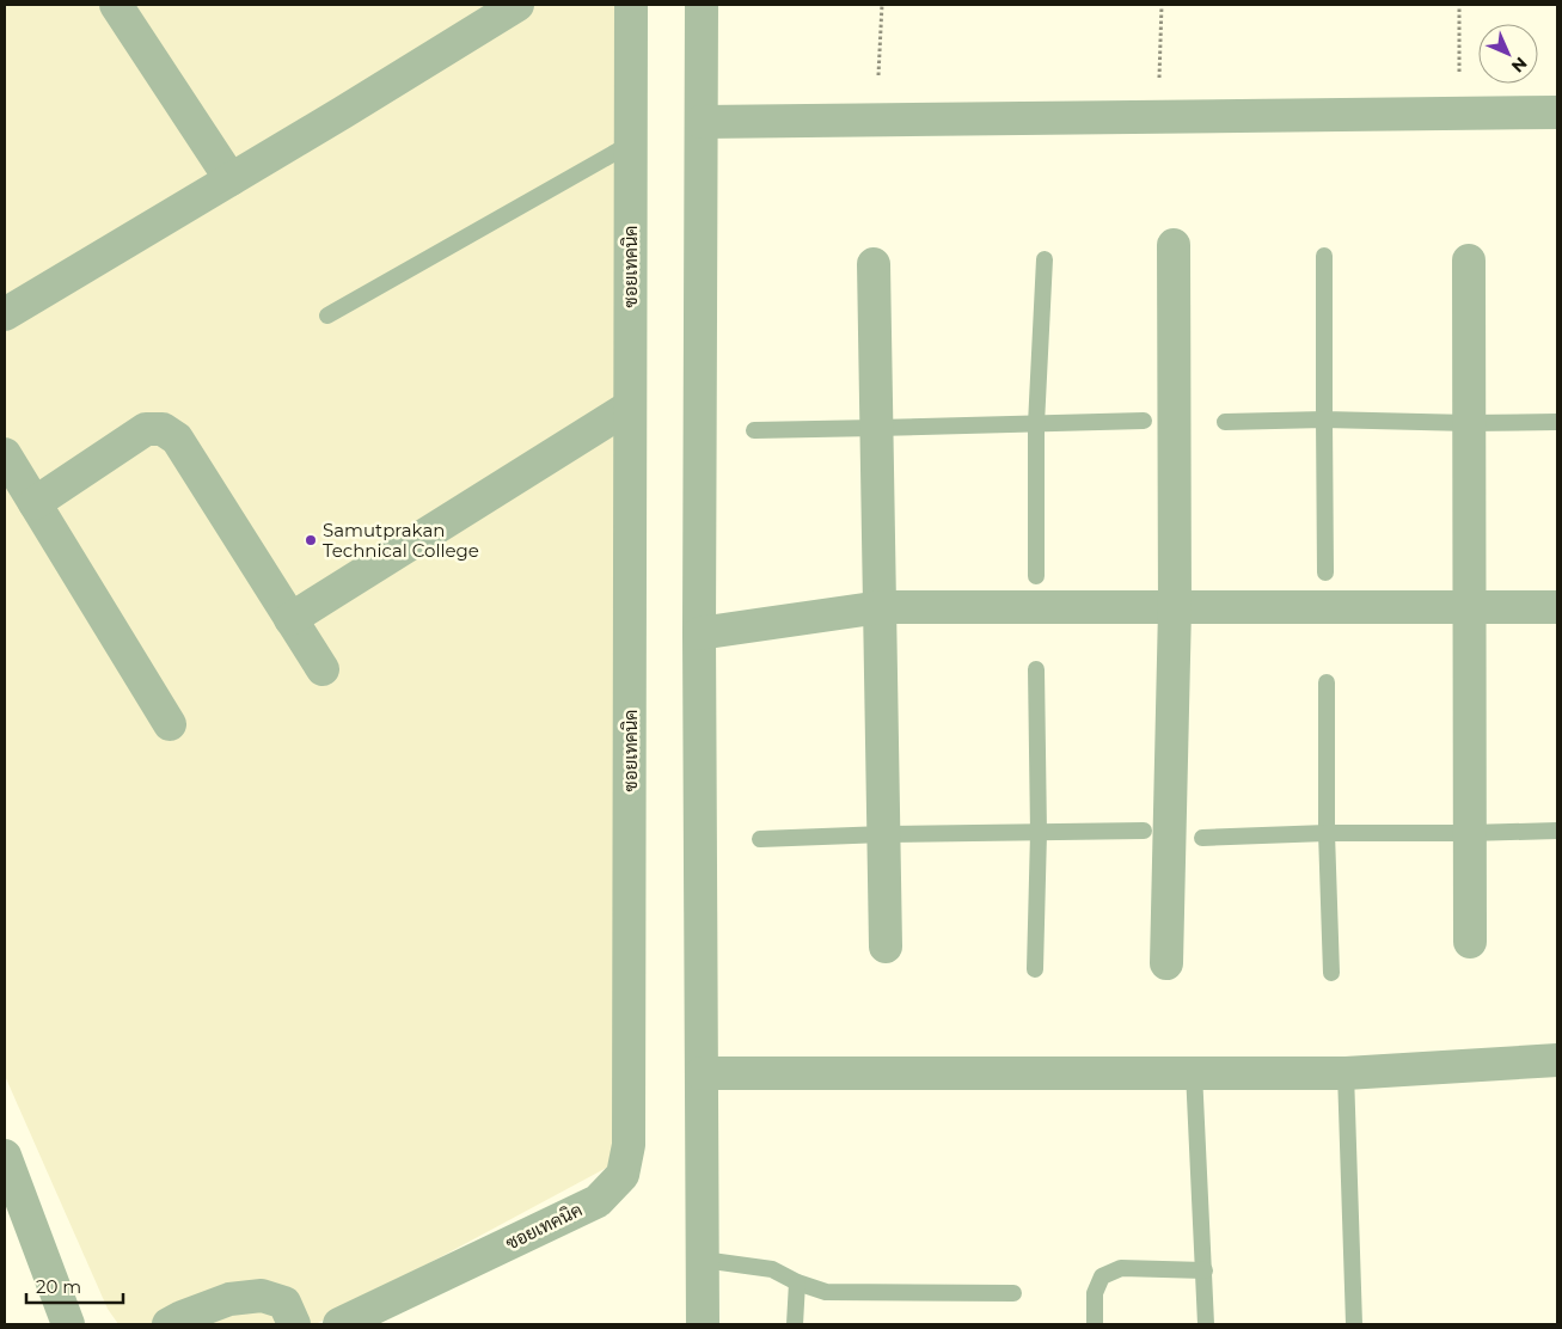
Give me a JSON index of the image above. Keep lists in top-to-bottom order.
{
  "streets": {
    "street": ["ซอยเทคนิค"]
  },
  "places": ["Samutprakan Technical College"],
  "scale_bar": "20 m",
  "north": "bottom right"
}
